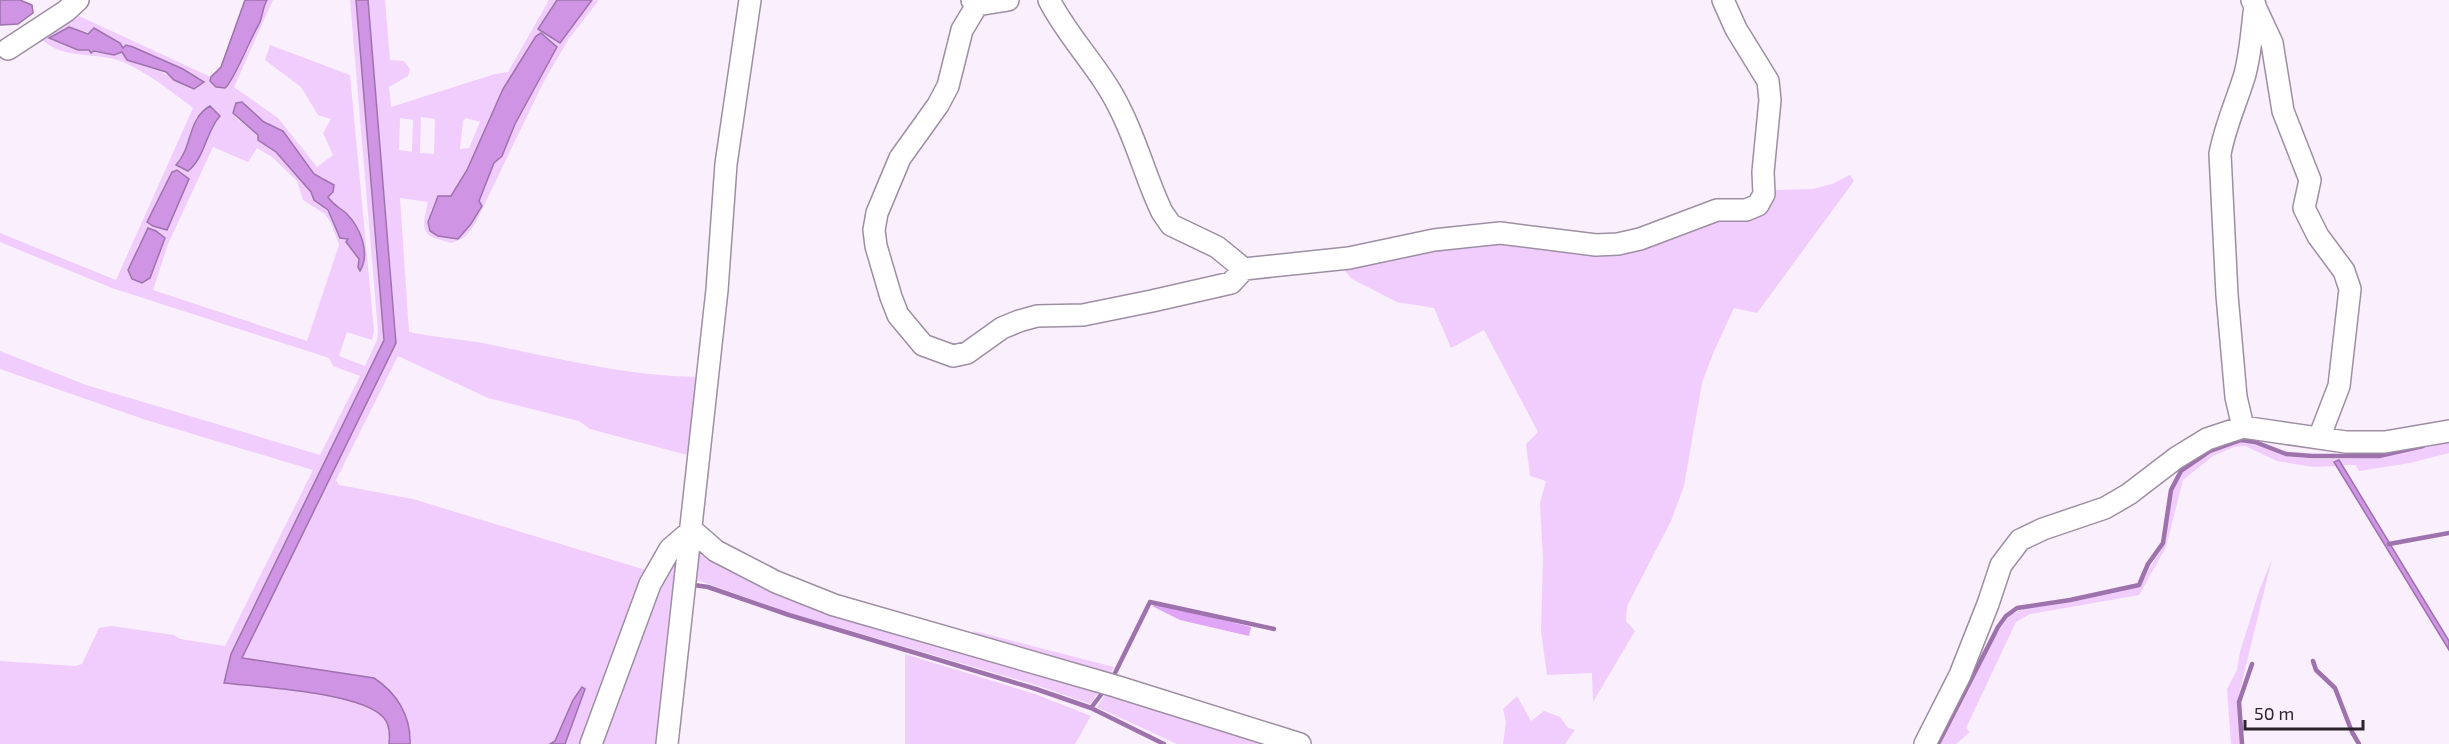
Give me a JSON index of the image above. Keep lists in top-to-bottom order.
{
  "scale_bar": "50 m"
}
